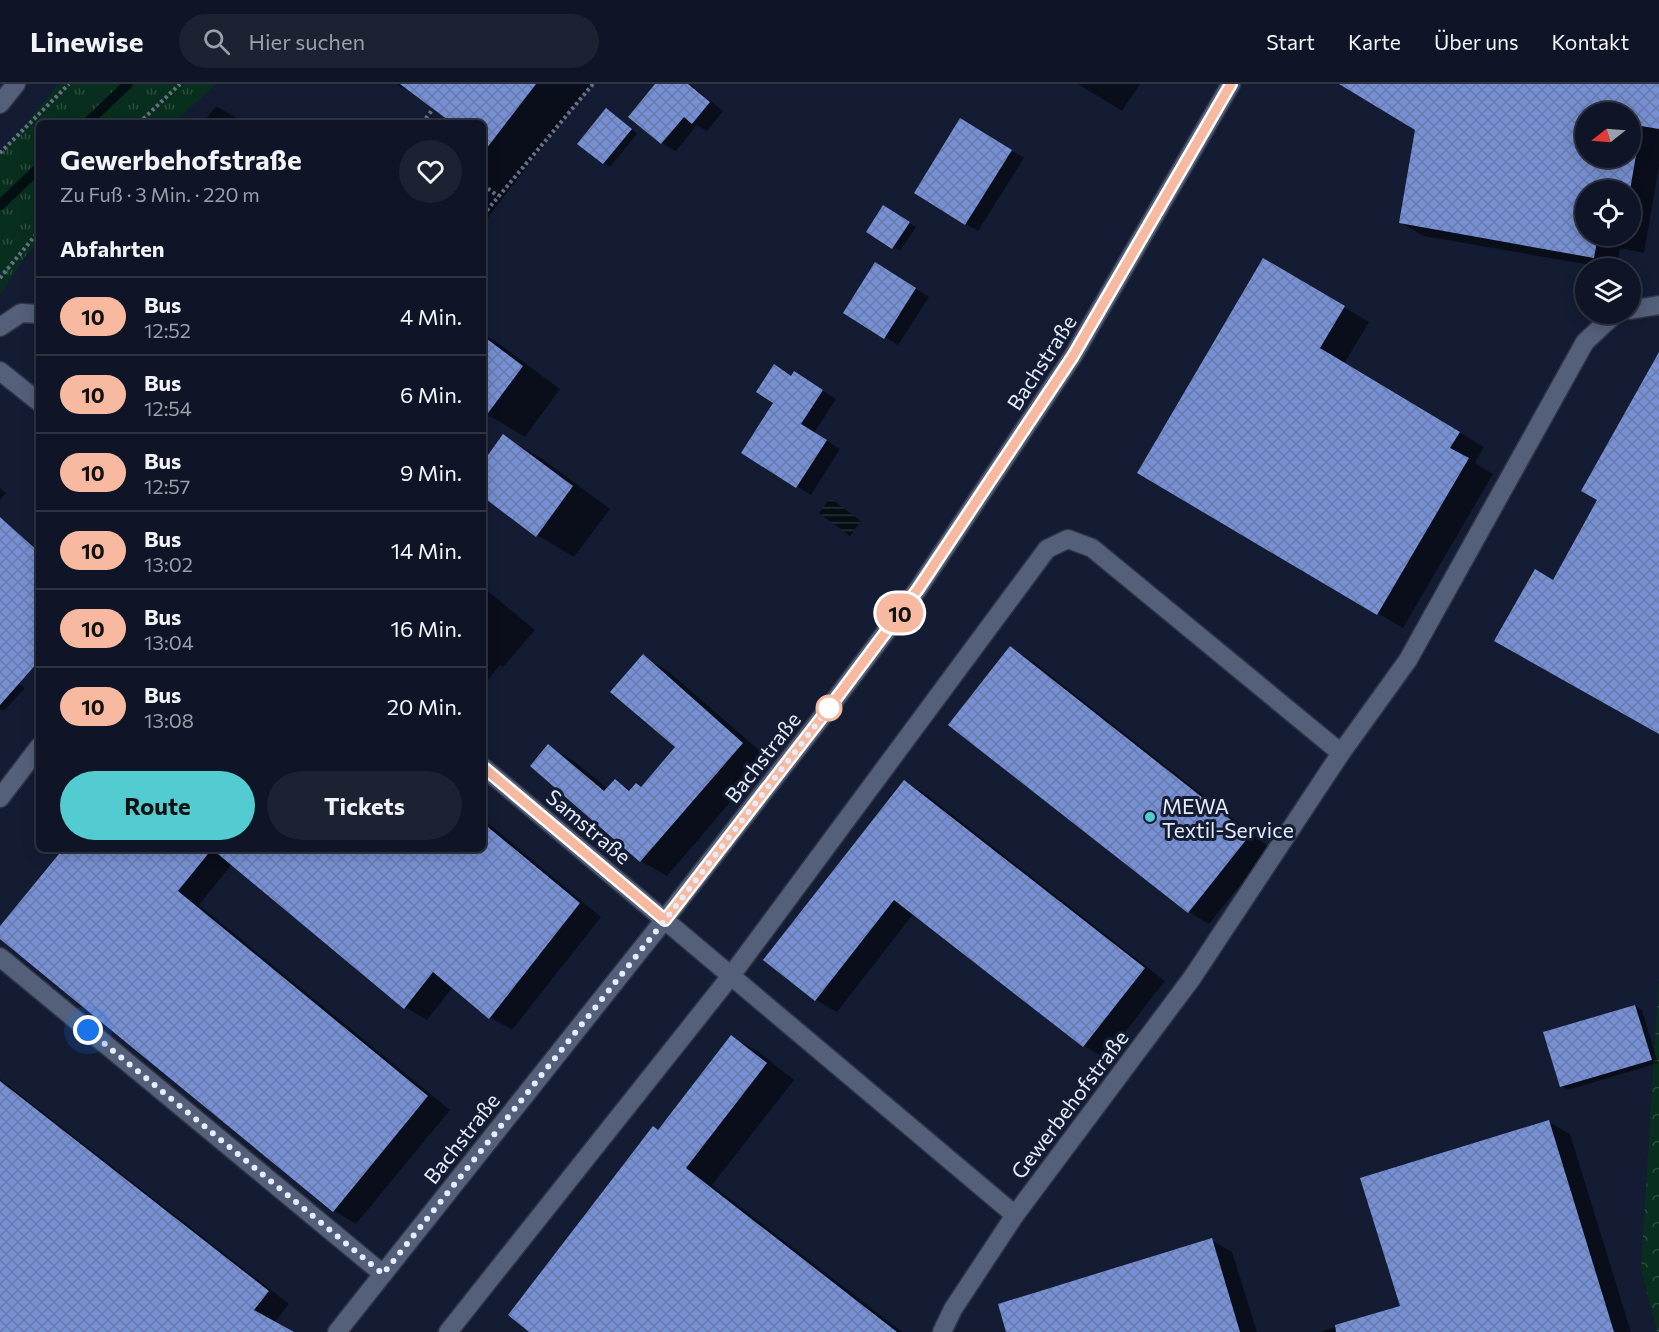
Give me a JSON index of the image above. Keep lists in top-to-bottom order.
{
  "streets": {
    "street": ["Bachstraße", "Samstraße", "Gewerbehofstraße"]
  },
  "crossings": [
    ["Bachstraße", "Samstraße"],
    ["Bachstraße", "Gewerbehofstraße"],
    ["Samstraße", "Gewerbehofstraße"]
  ],
  "places": ["MEWA Textil-Service"],
  "lines": ["bus line 10"],
  "north": "left",
  "page": {
    "header": "Linewise",
    "search": "Hier suchen",
    "nav": [
      "Start",
      "Karte",
      "Über uns",
      "Kontakt"
    ],
    "on_map": "10",
    "heading": [
      ["Gewerbehofstraße", "Zu Fuß · 3 Min. · 220 m"],
      "Abfahrten"
    ],
    "list": [
      {
        "mark": "10",
        "name": "Bus",
        "note": "12:52",
        "value": "4 Min."
      },
      {
        "mark": "10",
        "name": "Bus",
        "note": "12:54",
        "value": "6 Min."
      },
      {
        "mark": "10",
        "name": "Bus",
        "note": "12:57",
        "value": "9 Min."
      },
      {
        "mark": "10",
        "name": "Bus",
        "note": "13:02",
        "value": "14 Min."
      },
      {
        "mark": "10",
        "name": "Bus",
        "note": "13:04",
        "value": "16 Min."
      },
      {
        "mark": "10",
        "name": "Bus",
        "note": "13:08",
        "value": "20 Min."
      }
    ],
    "buttons": ["Route", "Tickets"]
  }
}
